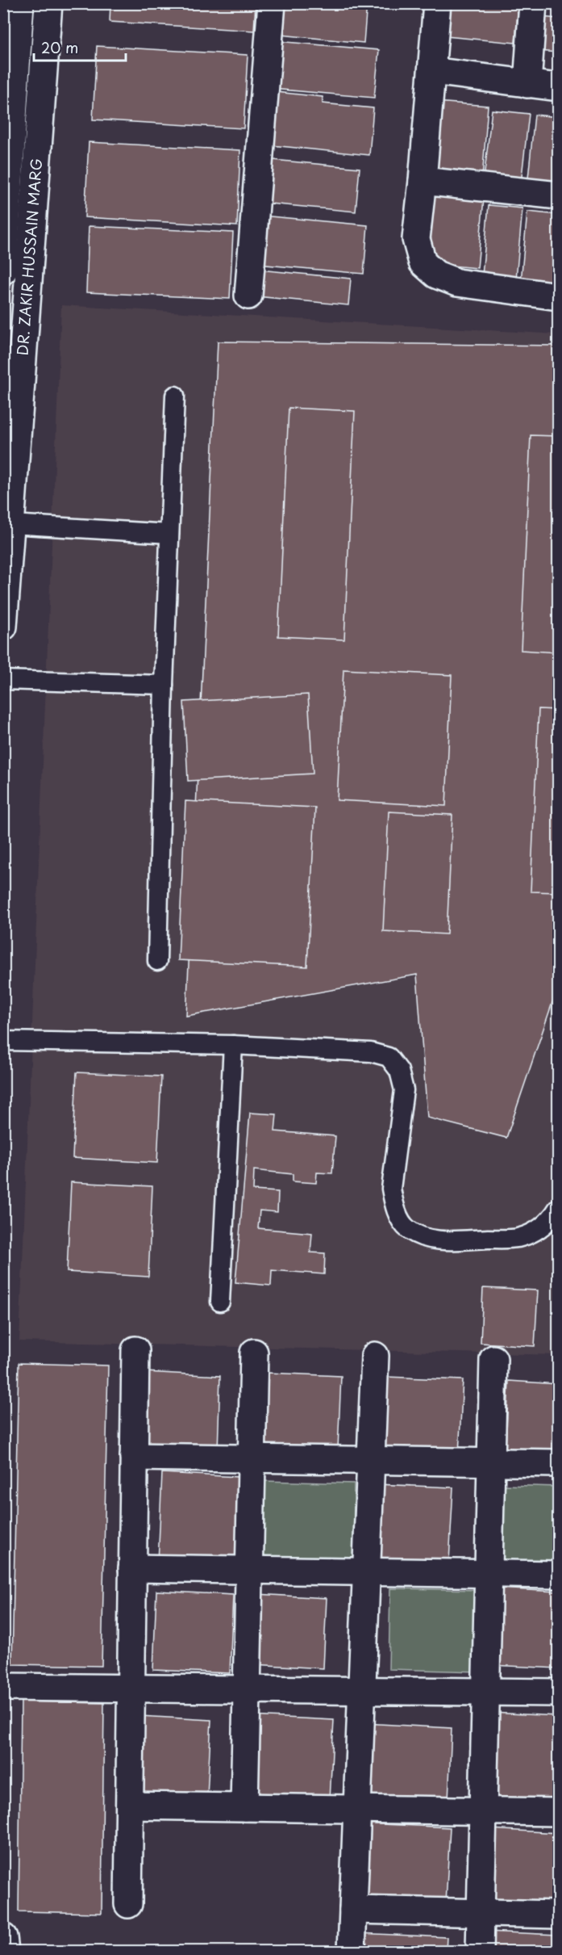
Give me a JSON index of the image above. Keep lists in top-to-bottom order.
{
  "streets": {
    "street": ["DR. ZAKIR HUSSAIN MARG"]
  },
  "scale_bar": "20 m"
}
